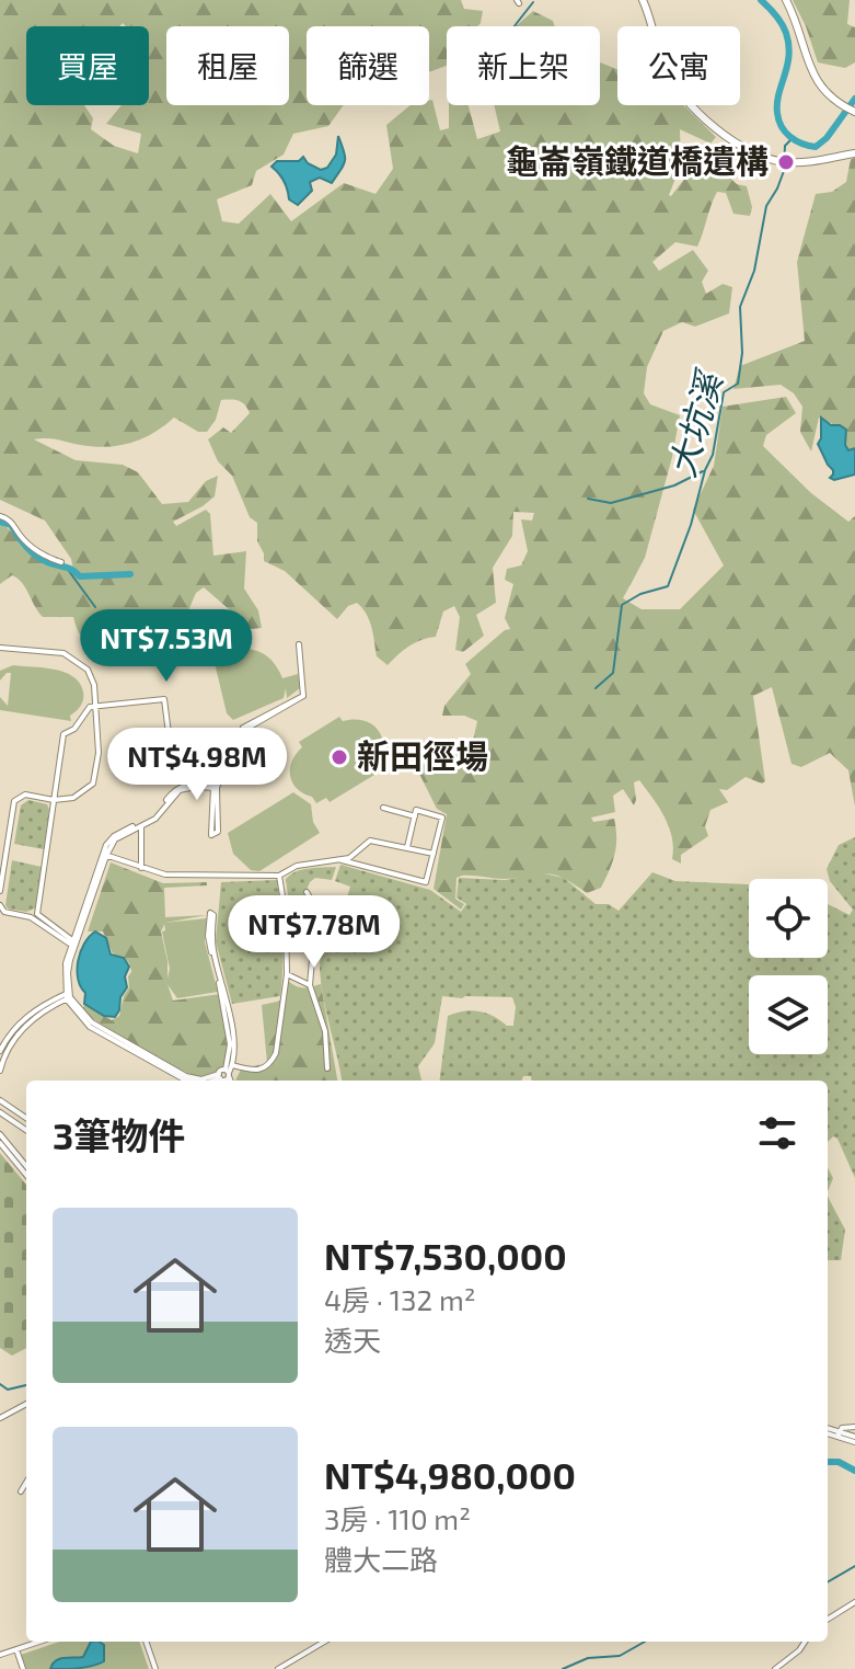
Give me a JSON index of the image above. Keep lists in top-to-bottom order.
{
  "water": ["大坑溪"],
  "places": ["龜崙嶺鐵道橋遺構", "新田徑場"],
  "page": {
    "chip": [
      "買屋",
      "租屋",
      "篩選",
      "新上架",
      "公寓"
    ],
    "price": ["NT$7.53M", "NT$4.98M", "NT$7.78M"],
    "heading": "3筆物件",
    "list": [
      {
        "name": "NT$7,530,000",
        "note": "4房 · 132 m² · 透天"
      },
      {
        "name": "NT$4,980,000",
        "note": "3房 · 110 m² · 體大二路"
      }
    ]
  }
}
